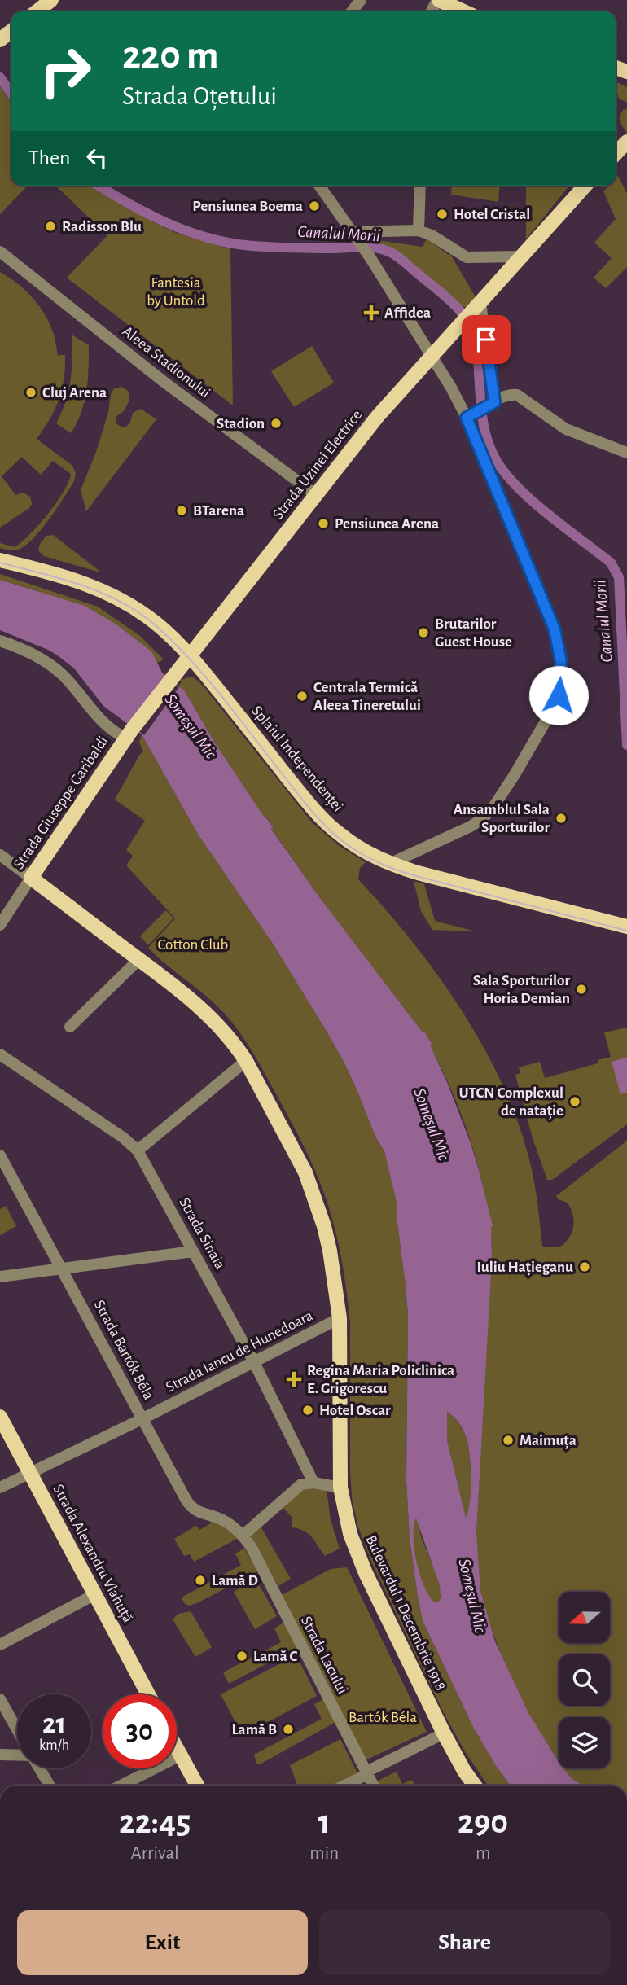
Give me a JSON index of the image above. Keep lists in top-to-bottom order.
{
  "streets": {
    "main road": [
      "Strada Uzinei Electrice",
      "Splaiul Independenței",
      "Strada Giuseppe Garibaldi",
      "Strada Alexandru Vlahuță",
      "Bulevardul 1 Decembrie 1918"
    ],
    "street": [
      "Aleea Stadionului",
      "Strada Sinaia",
      "Strada Bartók Béla",
      "Strada Iancu de Hunedoara",
      "Strada Lacului"
    ]
  },
  "crossings": [
    ["Aleea Stadionului", "Strada Uzinei Electrice"],
    ["Strada Uzinei Electrice", "Splaiul Independenței"],
    ["Strada Uzinei Electrice", "Strada Giuseppe Garibaldi"],
    ["Strada Giuseppe Garibaldi", "Bulevardul 1 Decembrie 1918"],
    ["Strada Sinaia", "Strada Iancu de Hunedoara"],
    ["Strada Bartók Béla", "Strada Iancu de Hunedoara"],
    ["Strada Bartók Béla", "Strada Lacului"],
    ["Strada Iancu de Hunedoara", "Strada Alexandru Vlahuță"],
    ["Strada Iancu de Hunedoara", "Bulevardul 1 Decembrie 1918"]
  ],
  "water": ["Canalul Morii", "Someșul Mic"],
  "parks": ["Fantesia by Untold", "Cotton Club", "Bartók Béla"],
  "places": {
    "other": [
      "Pensiunea Boema",
      "Hotel Cristal",
      "Radisson Blu",
      "Cluj Arena",
      "Stadion",
      "BTarena",
      "Pensiunea Arena",
      "Brutarilor Guest House",
      "Centrala Termică Aleea Tineretului",
      "Ansamblul Sala Sporturilor",
      "Sala Sporturilor Horia Demian",
      "UTCN Complexul de natație",
      "Iuliu Hațieganu",
      "Hotel Oscar",
      "Maimuța",
      "Lamă D",
      "Lamă C",
      "Lamă B"
    ],
    "health": ["Affidea", "Regina Maria Policlinica E. Grigorescu"]
  },
  "north": "left",
  "page": {
    "turn": ["220 m", "Strada Oțetului"],
    "then": "Then",
    "speed": "21 km/h",
    "limit": "30",
    "eta": [
      "22:45",
      "Arrival",
      "1",
      "min",
      "290",
      "m"
    ],
    "buttons": ["Exit", "Share"]
  }
}
